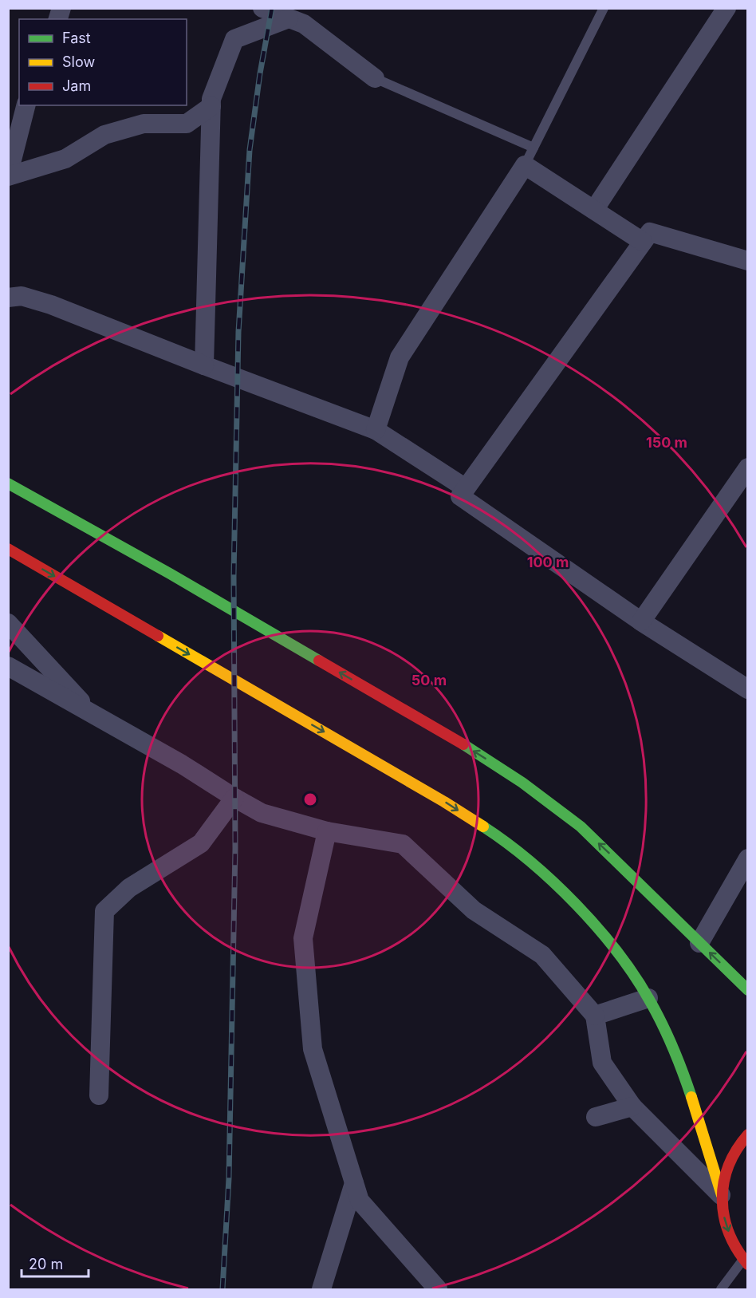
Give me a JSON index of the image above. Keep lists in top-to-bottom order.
{
  "legend": ["Fast", "Slow", "Jam"],
  "scale_bar": "20 m",
  "rings": ["150 m", "100 m", "50 m"]
}
